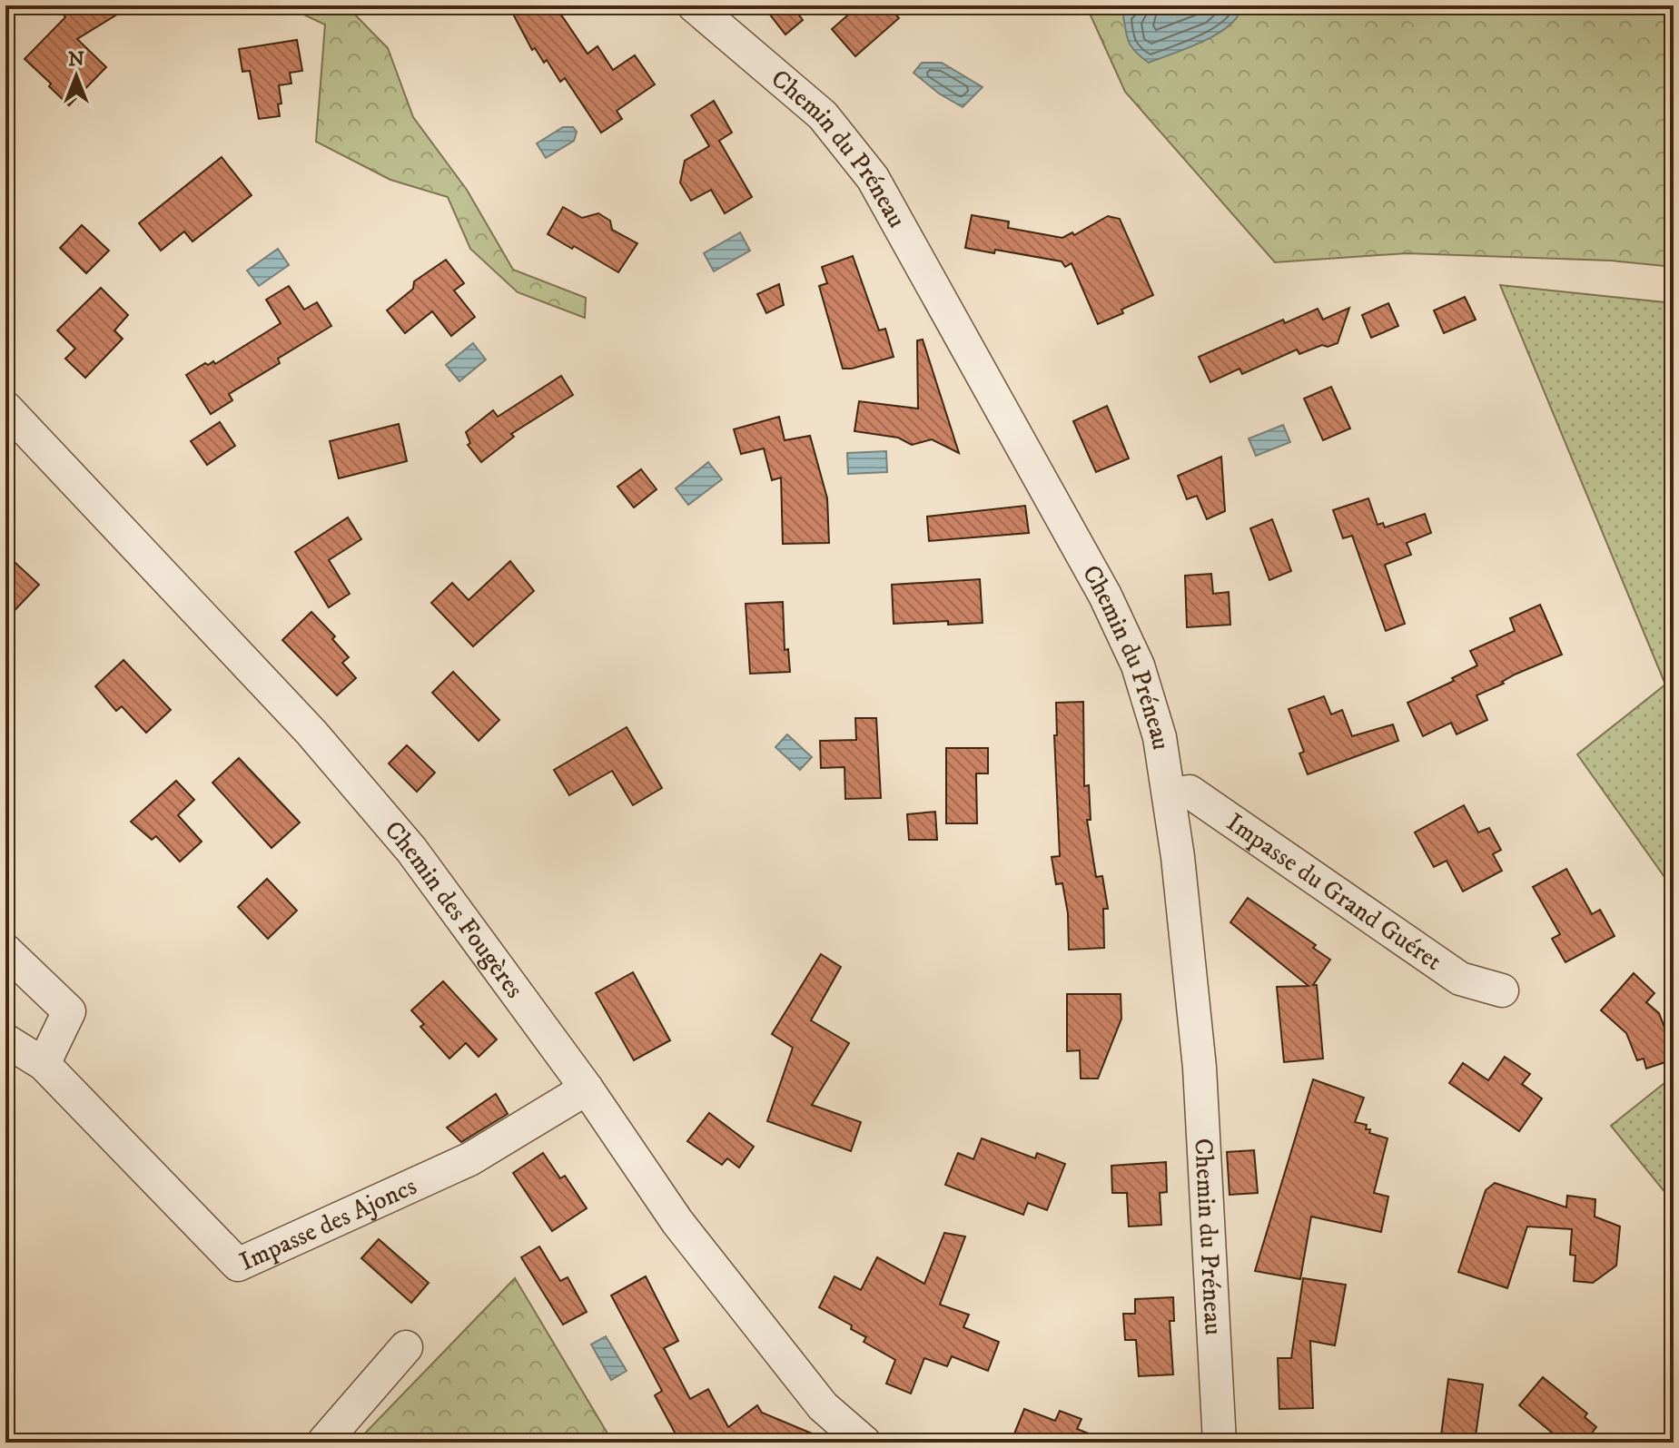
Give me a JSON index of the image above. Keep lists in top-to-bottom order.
{
  "streets": {
    "street": [
      "Chemin du Préneau",
      "Impasse du Grand Guéret",
      "Chemin des Fougères",
      "Impasse des Ajoncs"
    ]
  },
  "crossings": [
    ["Chemin du Préneau", "Impasse du Grand Guéret"],
    ["Chemin des Fougères", "Impasse des Ajoncs"]
  ],
  "north": "top"
}
